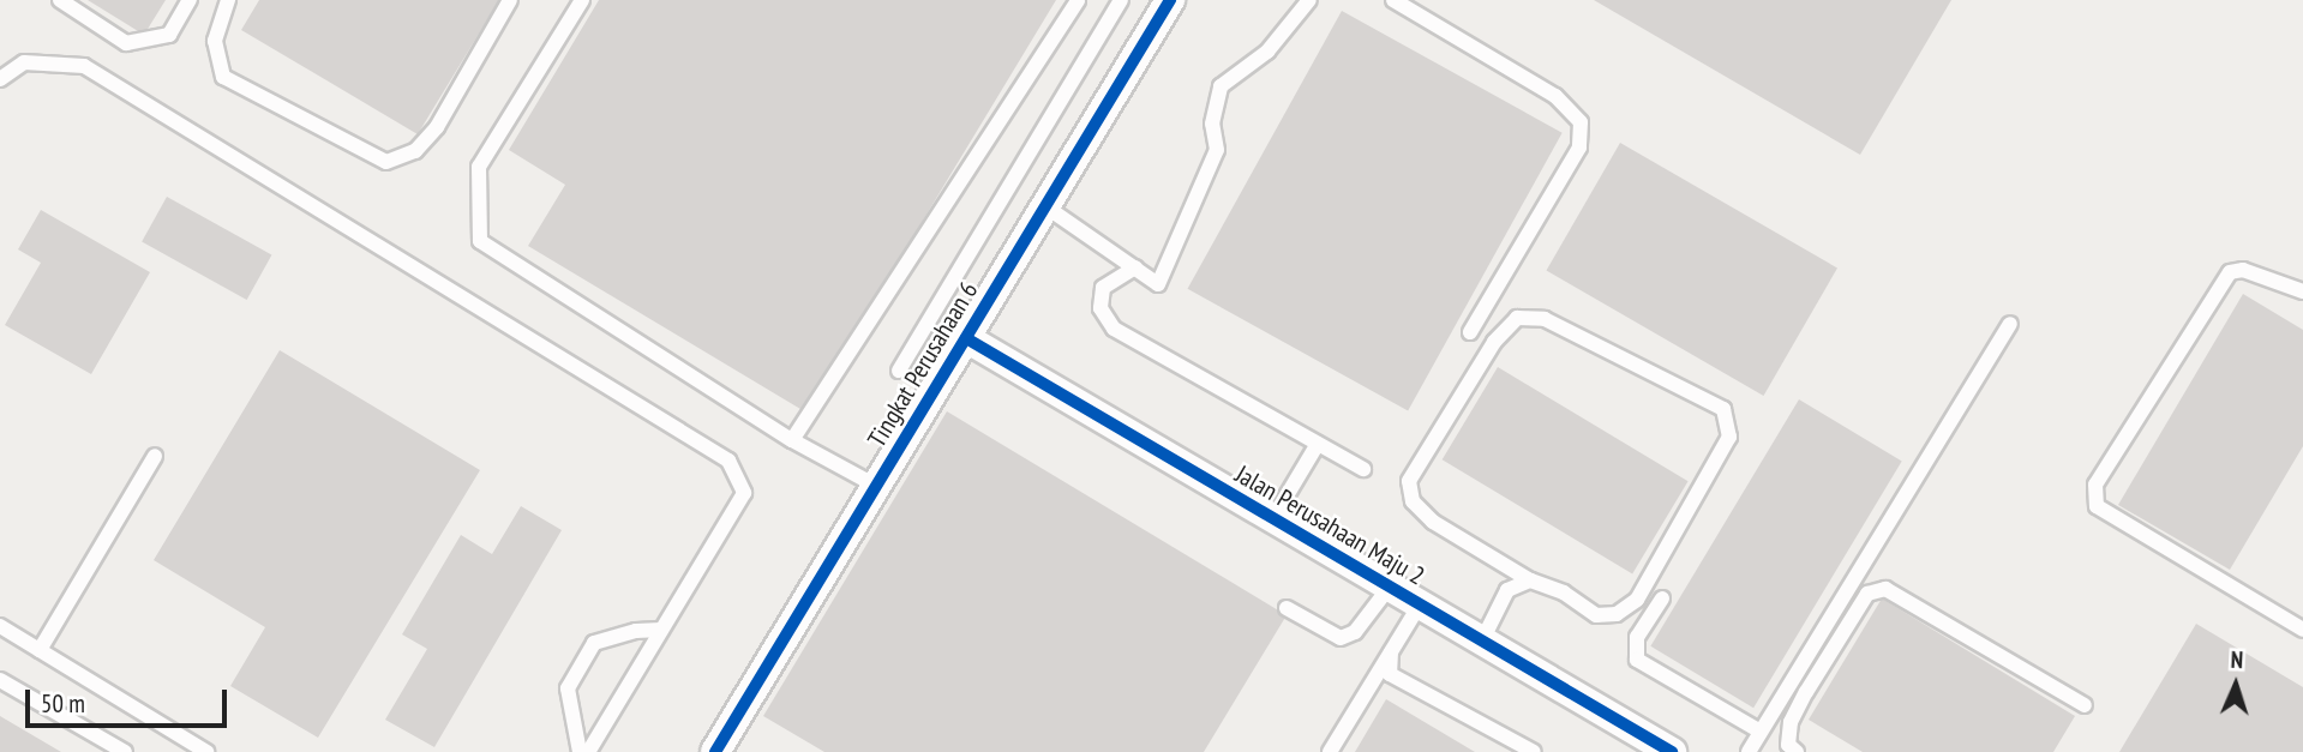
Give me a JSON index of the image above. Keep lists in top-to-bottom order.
{
  "streets": {
    "street": ["Tingkat Perusahaan 6", "Jalan Perusahaan Maju 2"]
  },
  "crossings": [
    ["Tingkat Perusahaan 6", "Jalan Perusahaan Maju 2"]
  ],
  "scale_bar": "50 m",
  "north": "top"
}
